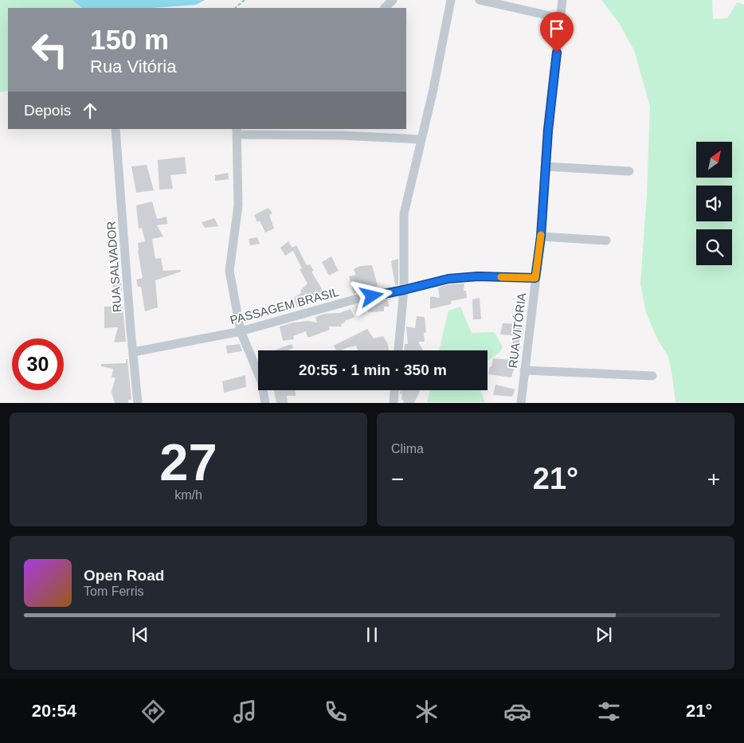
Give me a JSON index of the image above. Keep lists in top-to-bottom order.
{
  "streets": {
    "street": ["RUA SALVADOR", "PASSAGEM BRASIL", "RUA VITÓRIA"]
  },
  "crossings": [
    ["RUA SALVADOR", "PASSAGEM BRASIL"],
    ["PASSAGEM BRASIL", "RUA VITÓRIA"]
  ],
  "north": "top right",
  "page": {
    "turn": ["150 m", "Rua Vitória"],
    "then": "Depois",
    "limit": "30",
    "trip": "20:55 · 1 min · 350 m",
    "tile": [
      ["27", "km/h"],
      "Clima"
    ],
    "heat": ["−", "21°", "+"],
    "song": ["Open Road", "Tom Ferris"],
    "tabs": ["20:54", "21°"]
  }
}
